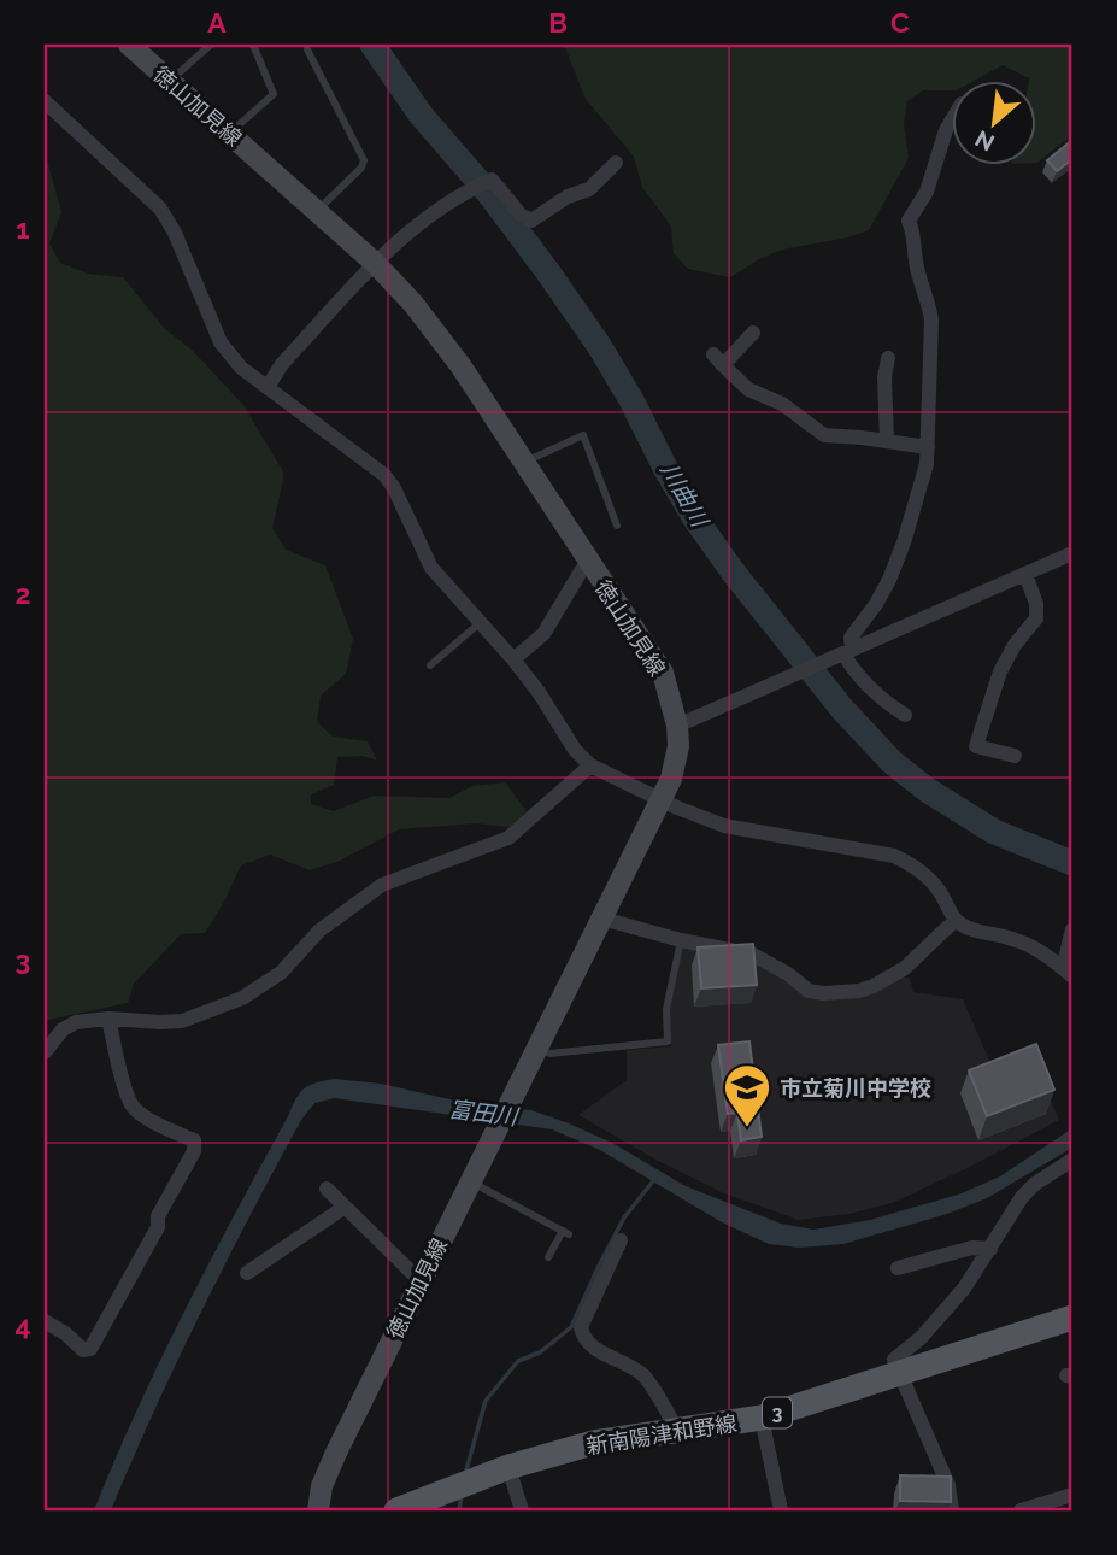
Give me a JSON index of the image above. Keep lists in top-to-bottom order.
{
  "streets": {
    "main road": ["3", "新南陽津和野線"],
    "street": ["徳山加見線"]
  },
  "water": ["川曲川", "富田川"],
  "places": {
    "school or university": ["市立菊川中学校"]
  },
  "north": "bottom left",
  "grid": {
    "columns": ["A", "B", "C"],
    "rows": [
      "1",
      "2",
      "3",
      "4"
    ]
  }
}
